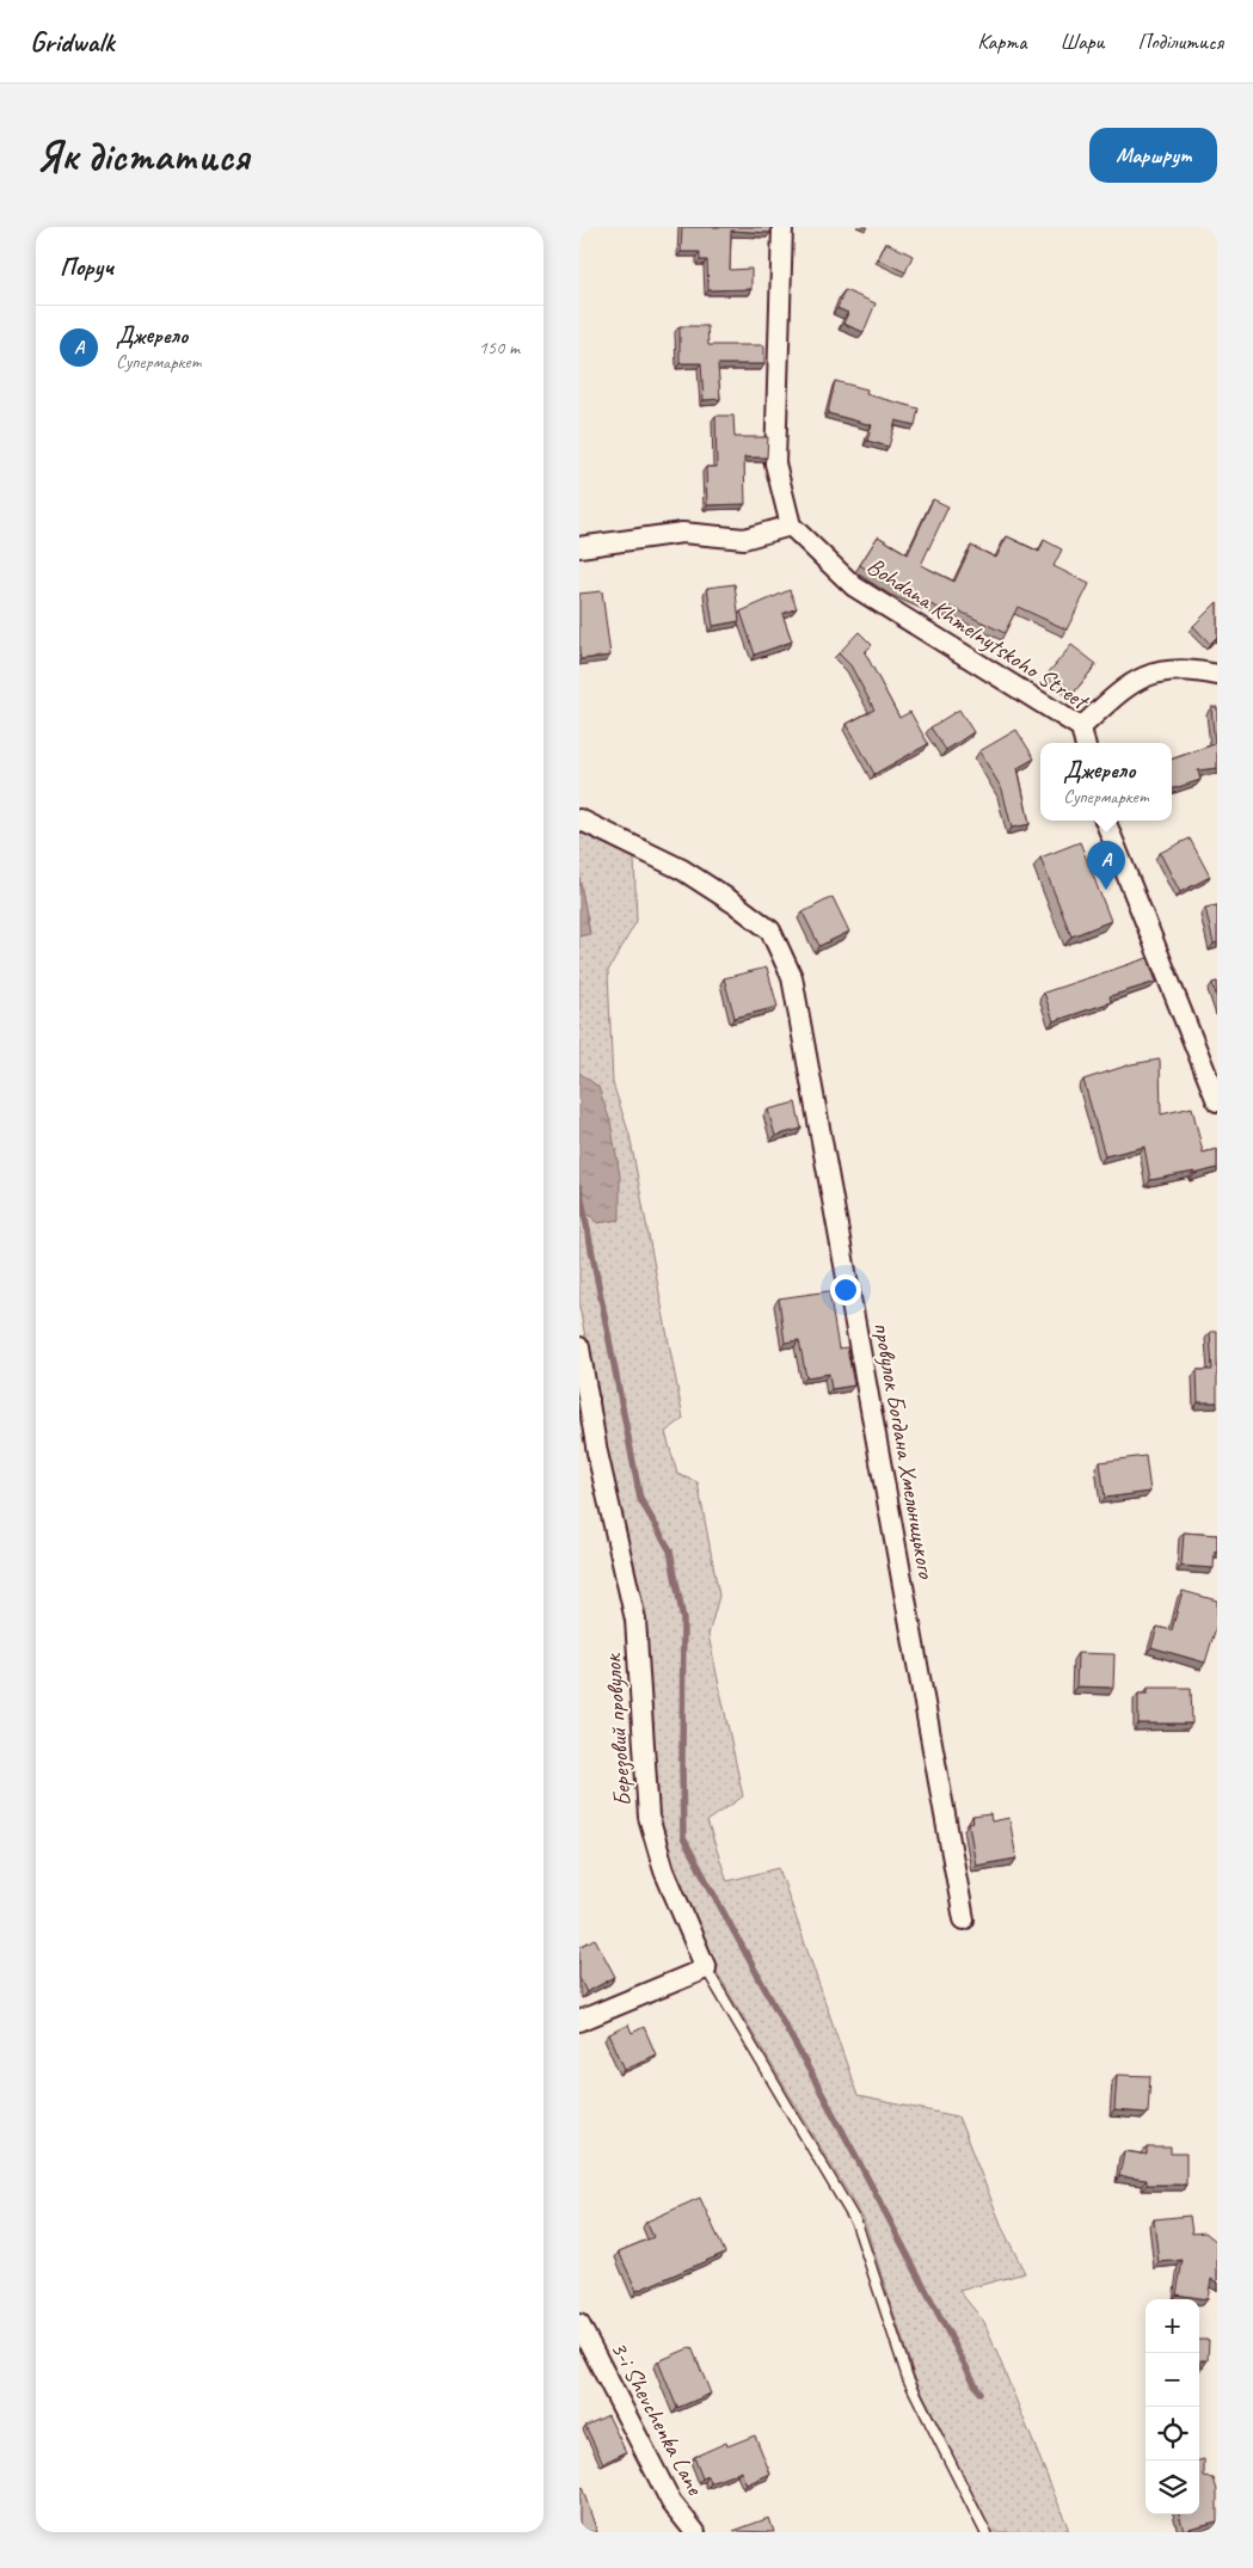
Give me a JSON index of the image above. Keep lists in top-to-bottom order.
{
  "streets": {
    "street": [
      "Bohdana Khmelnytskoho Street",
      "провулок Богдана Хмельницького",
      "Березовий провулок",
      "3-i Shevchenka Lane"
    ]
  },
  "page": {
    "header": "Gridwalk",
    "nav": ["Карта", "Шари", "Поділитися"],
    "buttons": "Маршрут",
    "title": "Як дістатися",
    "heading": "Поруч",
    "list": [
      {
        "mark": "A",
        "name": "Джерело",
        "note": "Супермаркет",
        "value": "150 m"
      }
    ],
    "popup": ["Джерело", "Супермаркет"],
    "pins": "A",
    "map_buttons": ["+", "−"]
  }
}
